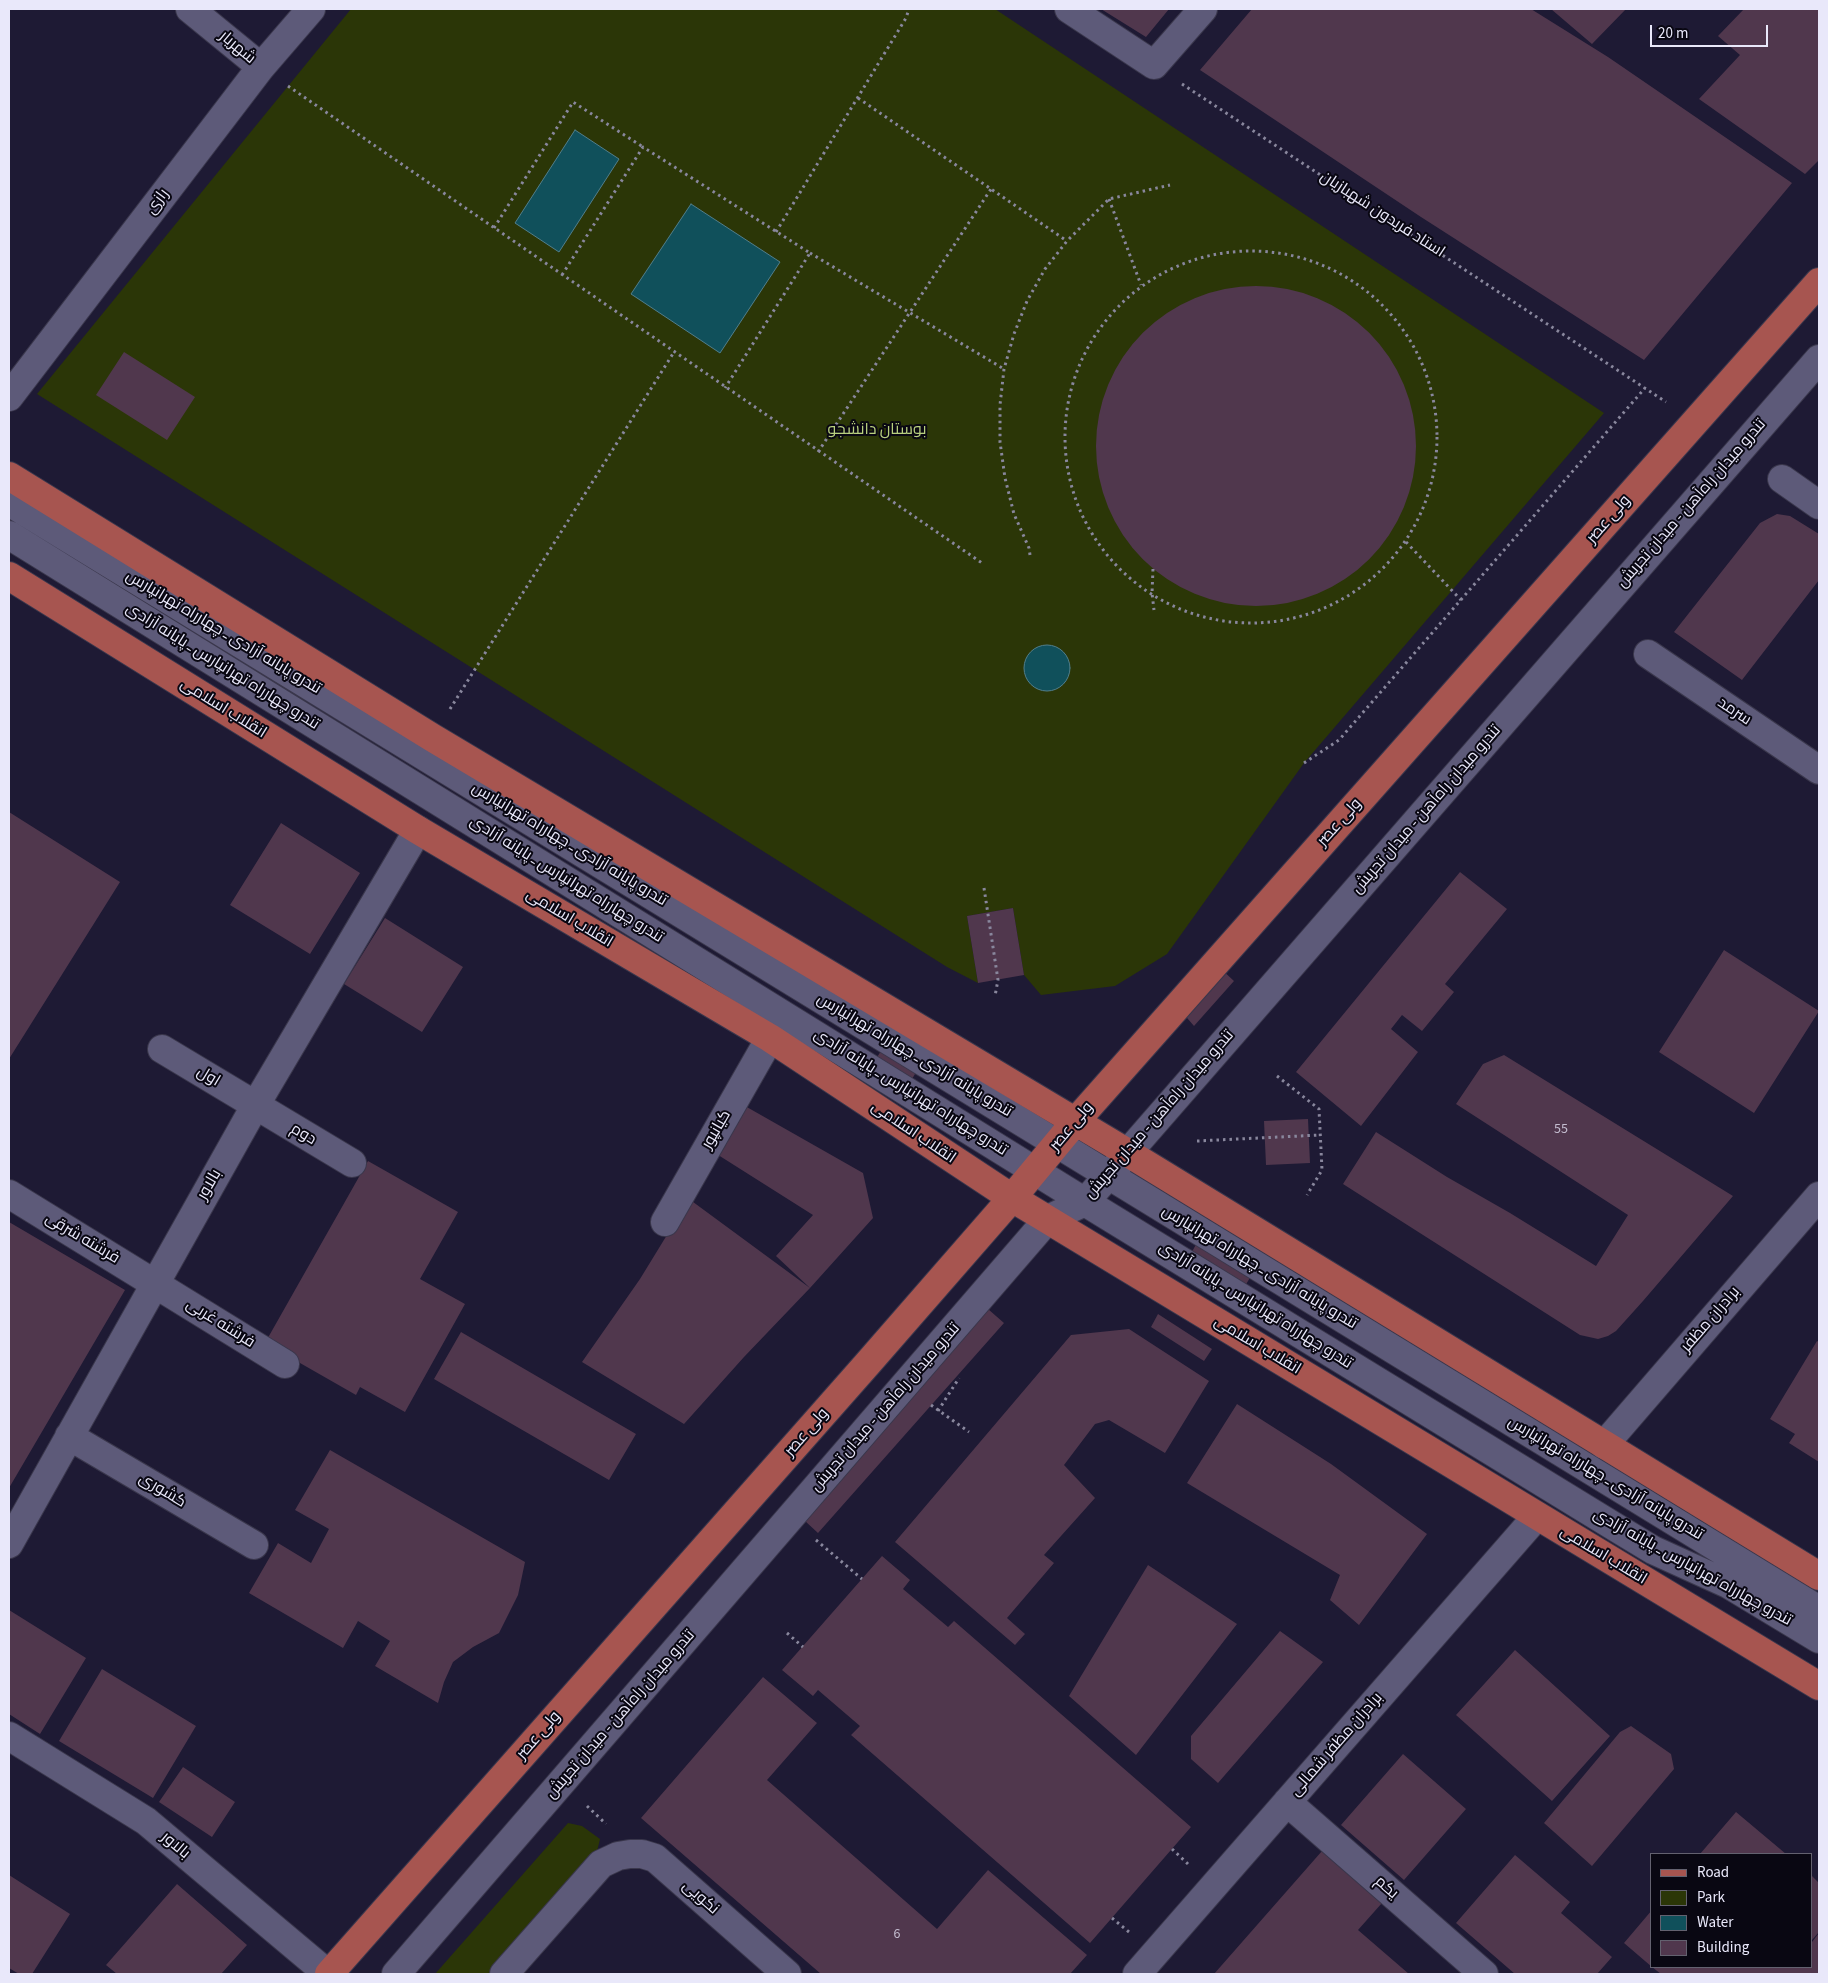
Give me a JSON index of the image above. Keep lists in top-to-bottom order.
{
  "streets": {
    "main road": ["ولی عصر", "انقلاب اسلامی"],
    "street": [
      "شهریار",
      "رازی",
      "تندرو میدان راه‌آهن - میدان تجریش",
      "تندرو پایانه آزادی ـ چهارراه تهرانپارس",
      "تندرو چهارراه تهرانپارس ـ پایانه آزادی",
      "سرمد",
      "اول",
      "کیانپور",
      "دوم",
      "بالاور",
      "فرشته شرقی",
      "برادران مظفر",
      "فرشته غربی",
      "کشوری",
      "برادران مظفر شمالی",
      "یکم",
      "نکویی"
    ],
    "path": ["استاد فریدون شهبازیان"]
  },
  "crossings": [
    ["شهریار", "رازی"],
    ["استاد فریدون شهبازیان", "ولی عصر"],
    ["تندرو میدان راه‌آهن - میدان تجریش", "تندرو پایانه آزادی ـ چهارراه تهرانپارس"],
    ["تندرو میدان راه‌آهن - میدان تجریش", "تندرو چهارراه تهرانپارس ـ پایانه آزادی"],
    ["تندرو میدان راه‌آهن - میدان تجریش", "انقلاب اسلامی"],
    ["ولی عصر", "تندرو پایانه آزادی ـ چهارراه تهرانپارس"],
    ["ولی عصر", "تندرو چهارراه تهرانپارس ـ پایانه آزادی"],
    ["ولی عصر", "انقلاب اسلامی"],
    ["ولی عصر", "بالاور"],
    ["انقلاب اسلامی", "کیانپور"],
    ["انقلاب اسلامی", "بالاور"],
    ["انقلاب اسلامی", "برادران مظفر شمالی"],
    ["اول", "دوم"],
    ["اول", "بالاور"],
    ["دوم", "بالاور"],
    ["بالاور", "فرشته شرقی"],
    ["بالاور", "فرشته غربی"],
    ["بالاور", "کشوری"],
    ["فرشته شرقی", "فرشته غربی"],
    ["برادران مظفر شمالی", "یکم"]
  ],
  "parks": ["بوستان دانشجو"],
  "house_numbers": ["55", "6"],
  "legend": [
    "Road",
    "Park",
    "Water",
    "Building"
  ],
  "scale_bar": "20 m"
}
